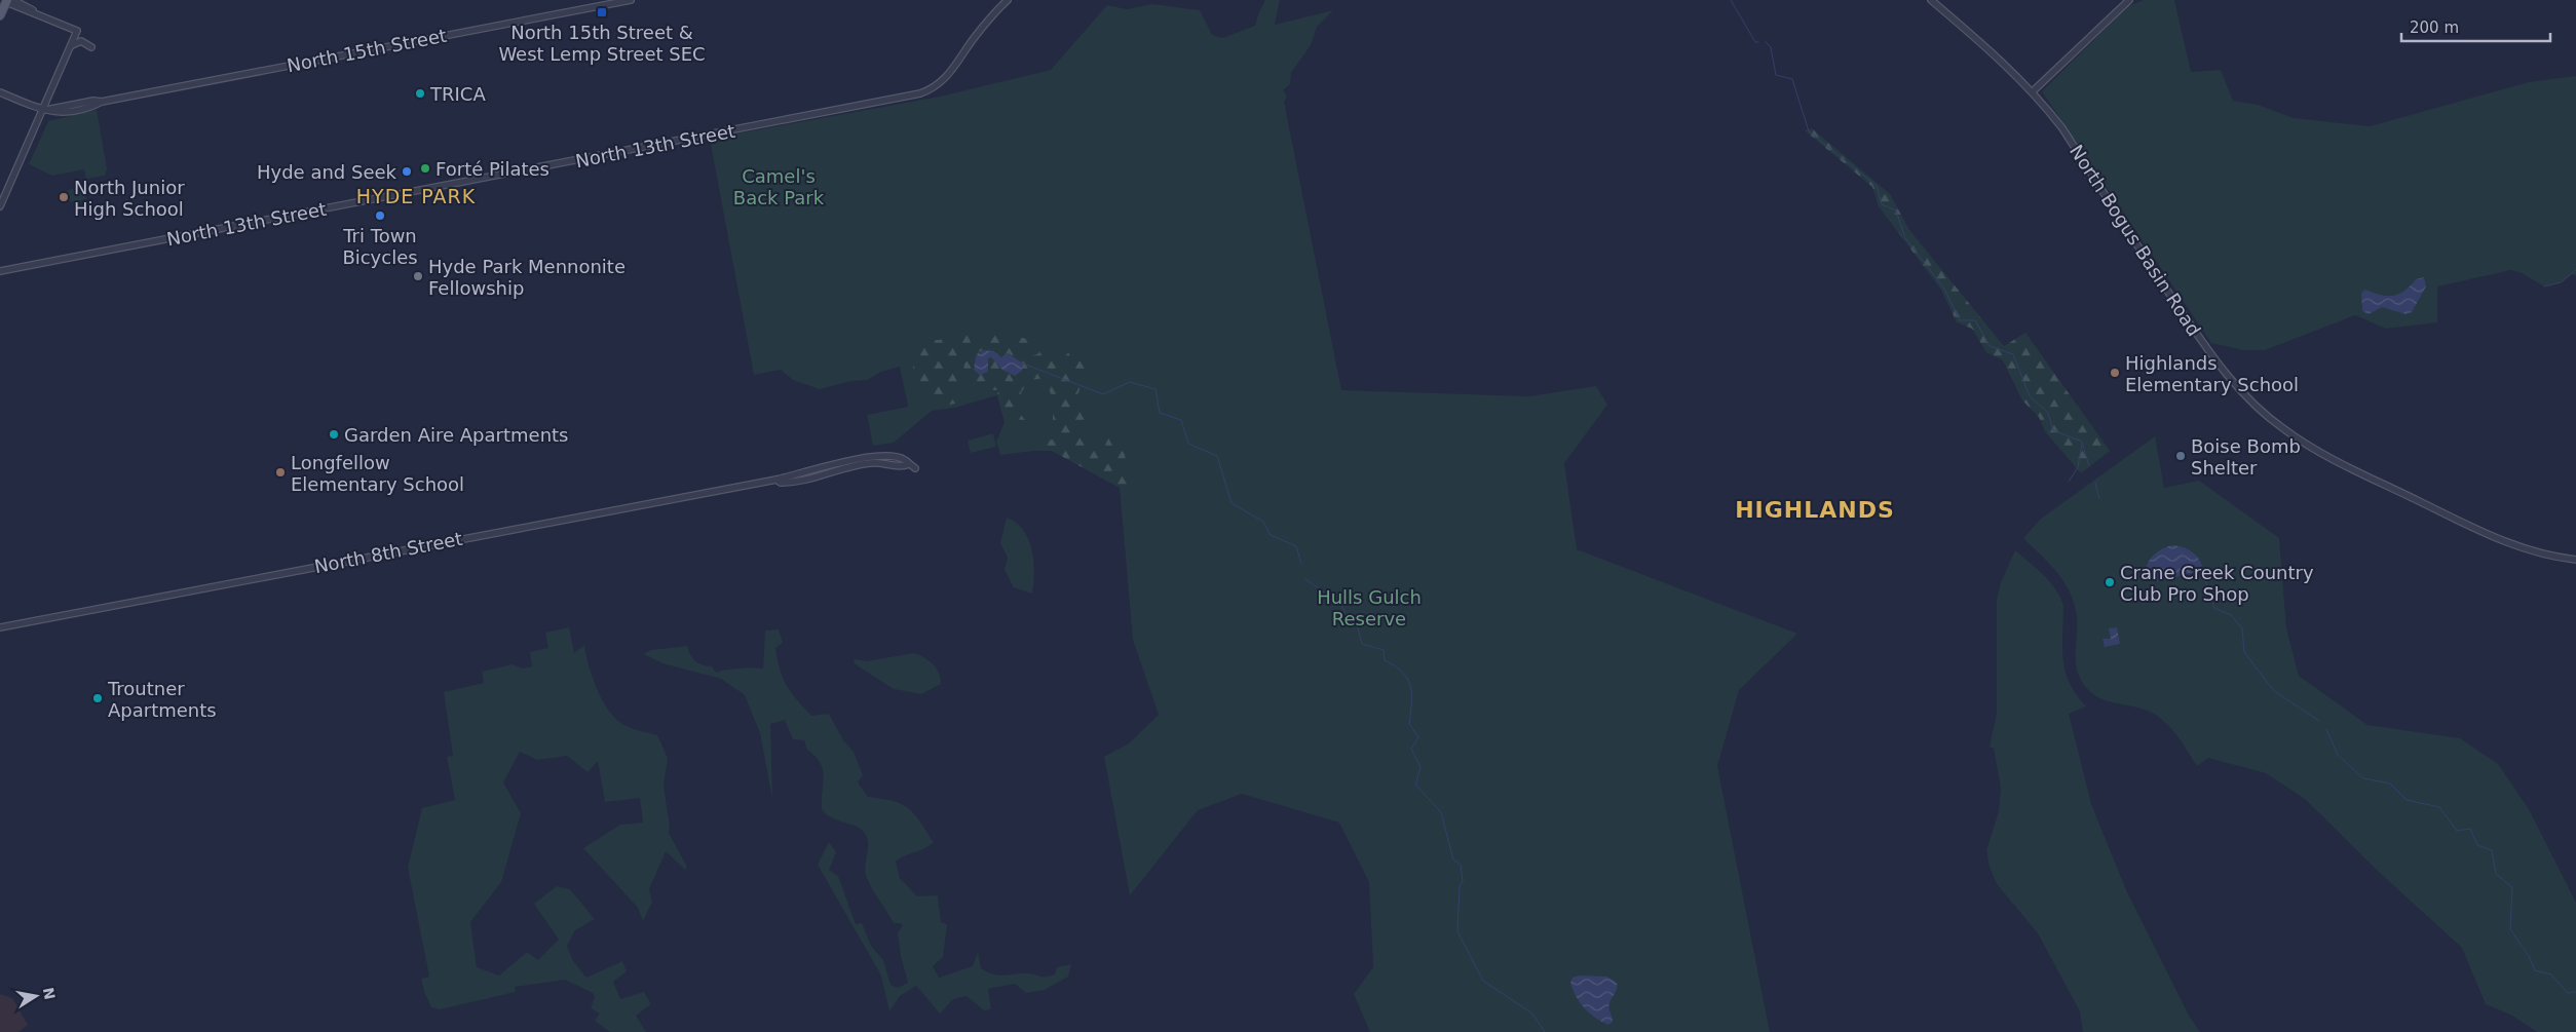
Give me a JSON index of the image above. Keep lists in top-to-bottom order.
{
  "streets": {
    "street": [
      "North 15th Street",
      "North 13th Street",
      "North Bogus Basin Road",
      "North 8th Street"
    ]
  },
  "districts": ["HYDE PARK", "HIGHLANDS"],
  "parks": ["Camel's Back Park", "Hulls Gulch Reserve"],
  "places": {
    "transit": ["North 15th Street & West Lemp Street SEC"],
    "other": [
      "TRICA",
      "Forté Pilates",
      "Hyde and Seek",
      "North Junior High School",
      "Tri Town Bicycles",
      "Hyde Park Mennonite Fellowship",
      "Highlands Elementary School",
      "Garden Aire Apartments",
      "Boise Bomb Shelter",
      "Longfellow Elementary School",
      "Crane Creek Country Club Pro Shop",
      "Troutner Apartments"
    ]
  },
  "scale_bar": "200 m",
  "north": "right"
}
